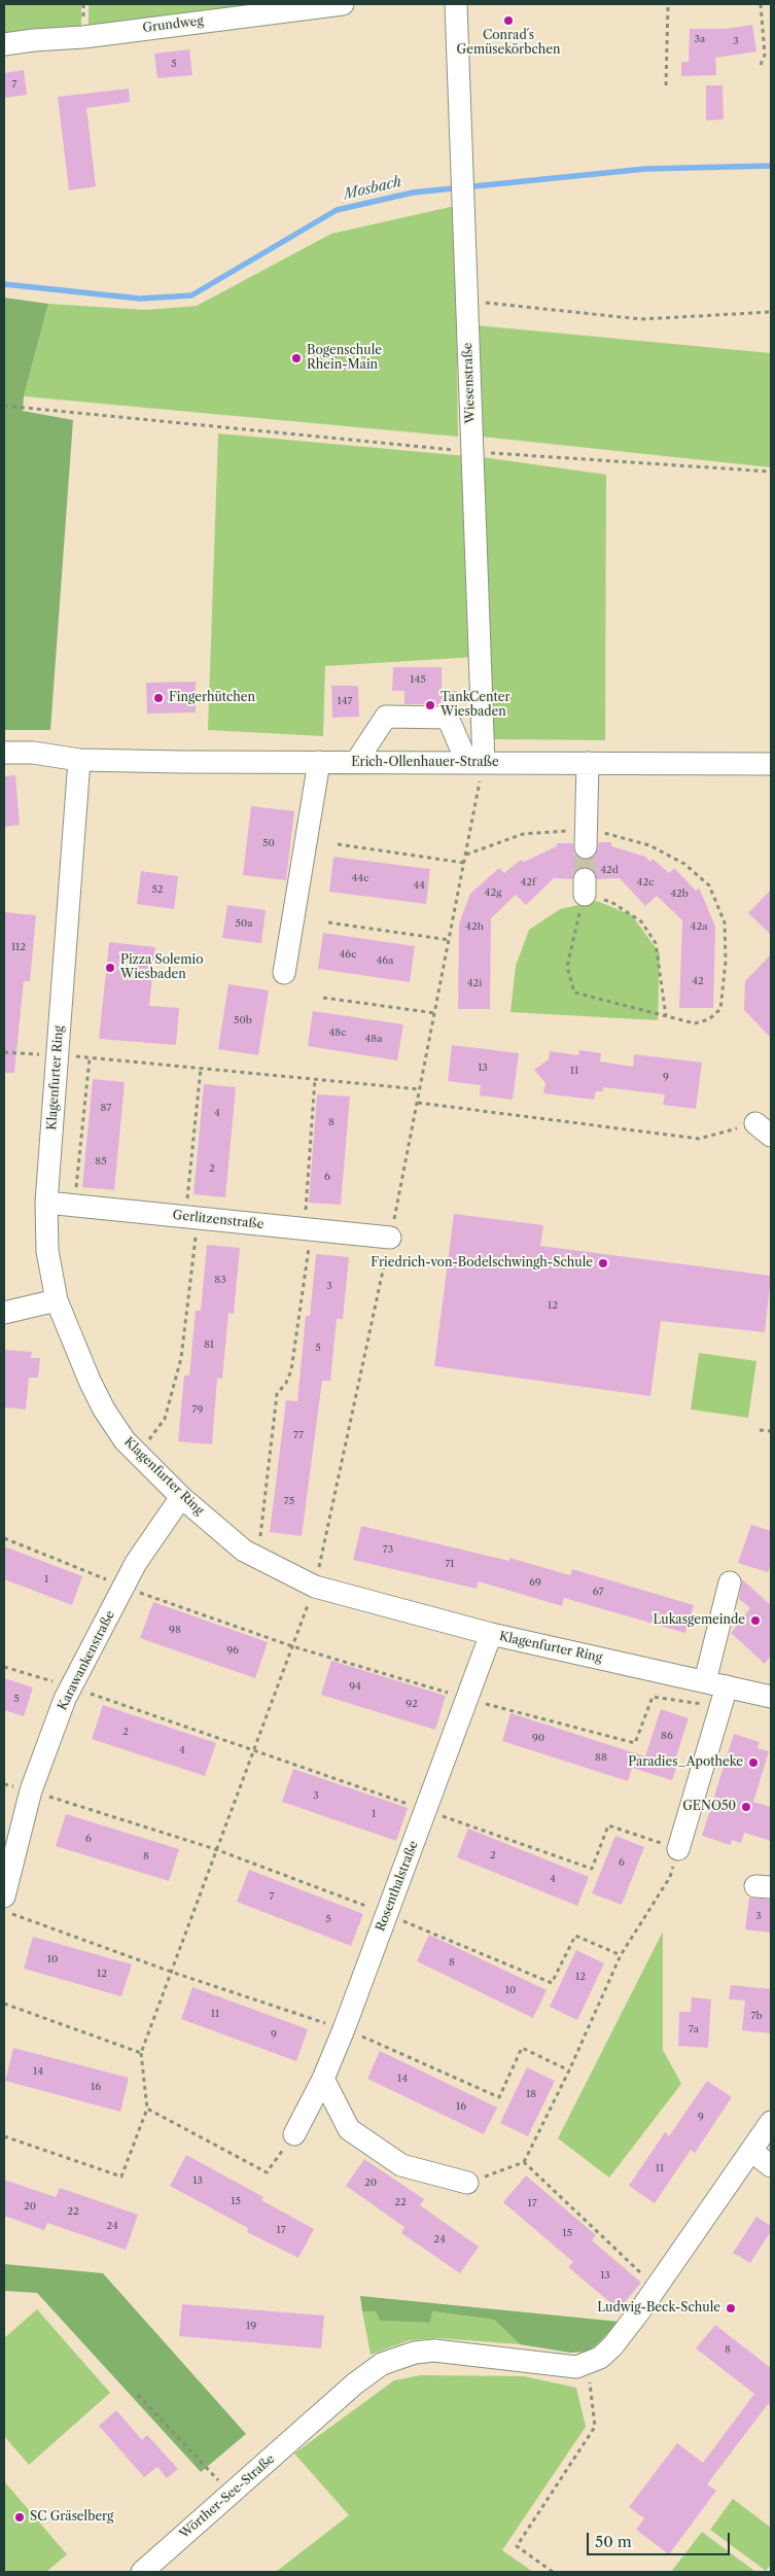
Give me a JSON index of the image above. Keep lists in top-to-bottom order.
{
  "streets": {
    "street": [
      "Grundweg",
      "Wiesenstraße",
      "Erich-Ollenhauer-Straße",
      "Klagenfurter Ring",
      "Gerlitzenstraße",
      "Karawankenstraße",
      "Rosenthalstraße",
      "Wörther-See-Straße"
    ]
  },
  "crossings": [
    ["Wiesenstraße", "Erich-Ollenhauer-Straße"],
    ["Erich-Ollenhauer-Straße", "Klagenfurter Ring"],
    ["Klagenfurter Ring", "Gerlitzenstraße"],
    ["Klagenfurter Ring", "Karawankenstraße"],
    ["Klagenfurter Ring", "Rosenthalstraße"]
  ],
  "water": ["Mosbach"],
  "places": [
    "Conrad´s Gemüsekörbchen",
    "Bogenschule Rhein-Main",
    "Fingerhütchen",
    "TankCenter Wiesbaden",
    "Pizza Solemio Wiesbaden",
    "Friedrich-von-Bodelschwingh-Schule",
    "Lukasgemeinde",
    "Paradies_Apotheke",
    "GENO50",
    "Ludwig-Beck-Schule",
    "SC Gräselberg"
  ],
  "house_numbers": [
    "3a",
    "3",
    "5",
    "7",
    "145",
    "147",
    "50",
    "42d",
    "44c",
    "42f",
    "42c",
    "44",
    "52",
    "42g",
    "42b",
    "50a",
    "42h",
    "42a",
    "112",
    "46c",
    "46a",
    "42",
    "42i",
    "50b",
    "48c",
    "48a",
    "13",
    "11",
    "9",
    "87",
    "4",
    "8",
    "85",
    "2",
    "6",
    "83",
    "3",
    "12",
    "81",
    "5",
    "79",
    "77",
    "75",
    "73",
    "71",
    "1",
    "69",
    "67",
    "98",
    "96",
    "94",
    "5",
    "92",
    "2",
    "86",
    "90",
    "4",
    "88",
    "3",
    "1",
    "6",
    "2",
    "8",
    "6",
    "4",
    "7",
    "3",
    "5",
    "10",
    "8",
    "12",
    "12",
    "10",
    "11",
    "7b",
    "7a",
    "9",
    "14",
    "14",
    "16",
    "18",
    "16",
    "9",
    "11",
    "13",
    "20",
    "15",
    "22",
    "17",
    "20",
    "22",
    "24",
    "17",
    "15",
    "24",
    "13",
    "19",
    "8"
  ],
  "scale_bar": "50 m"
}
